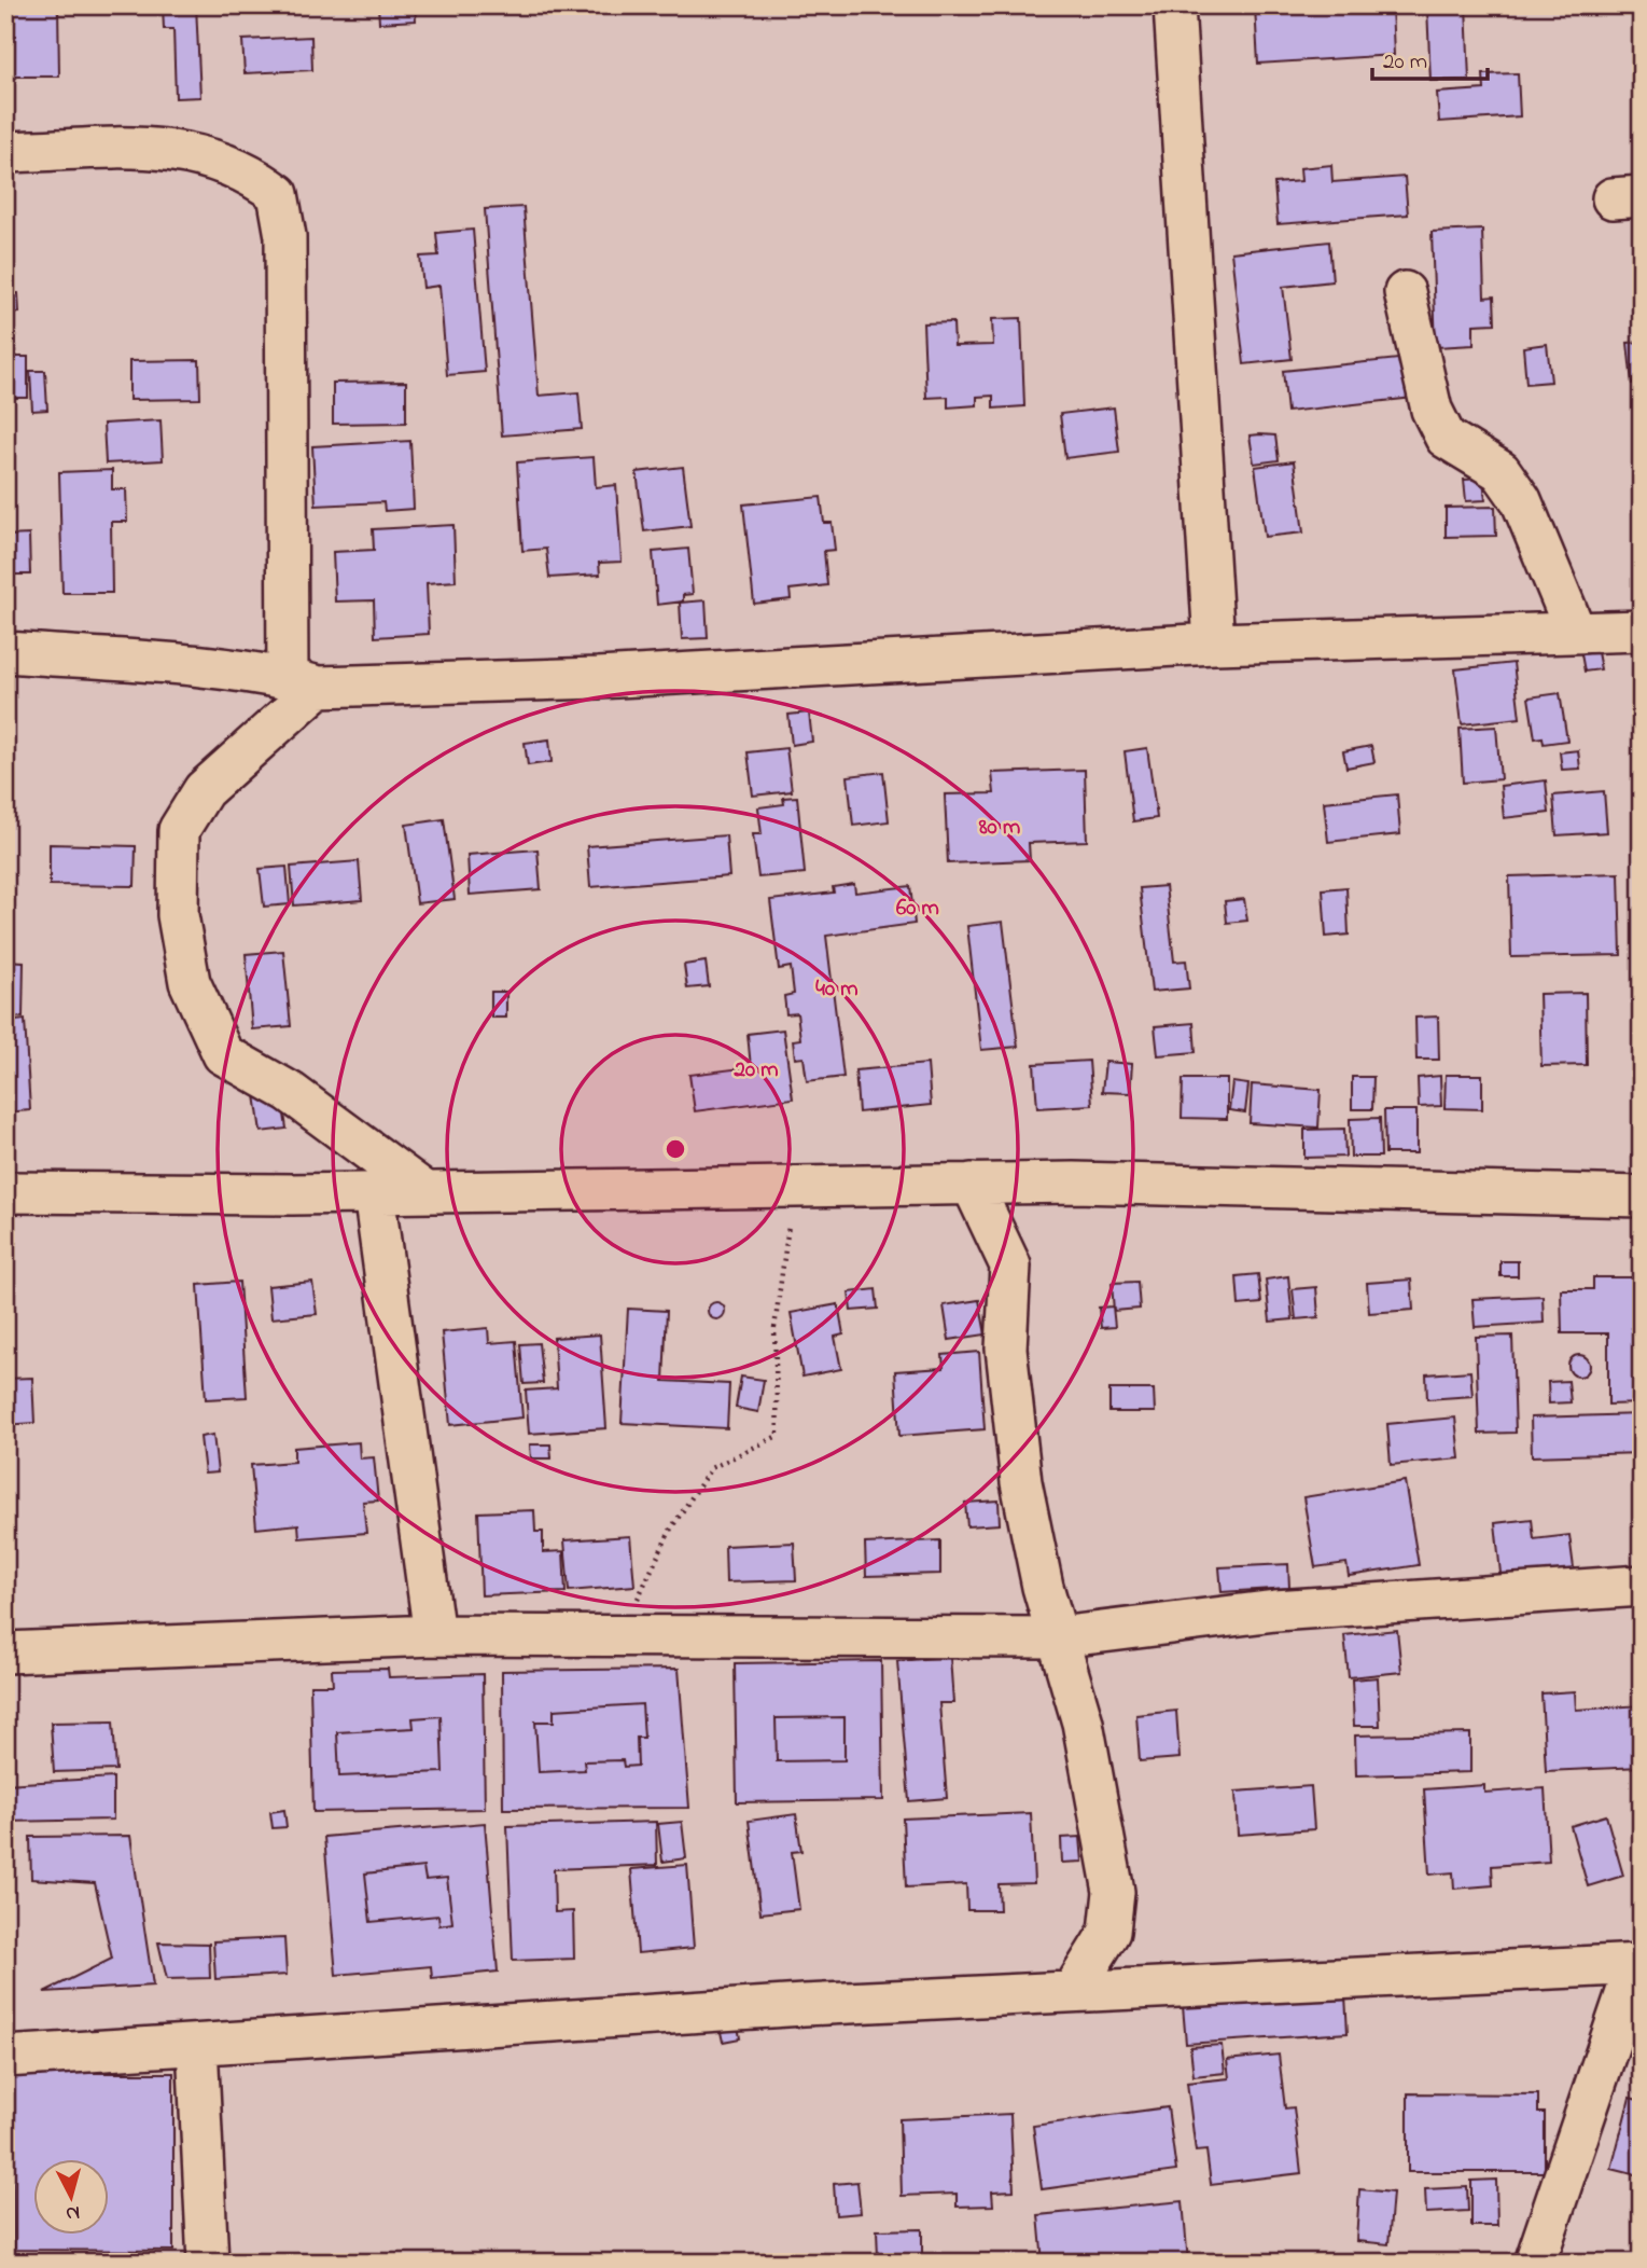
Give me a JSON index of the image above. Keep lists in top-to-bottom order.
{
  "scale_bar": "20 m",
  "north": "bottom",
  "rings": [
    "80 m",
    "60 m",
    "40 m",
    "20 m"
  ]
}
